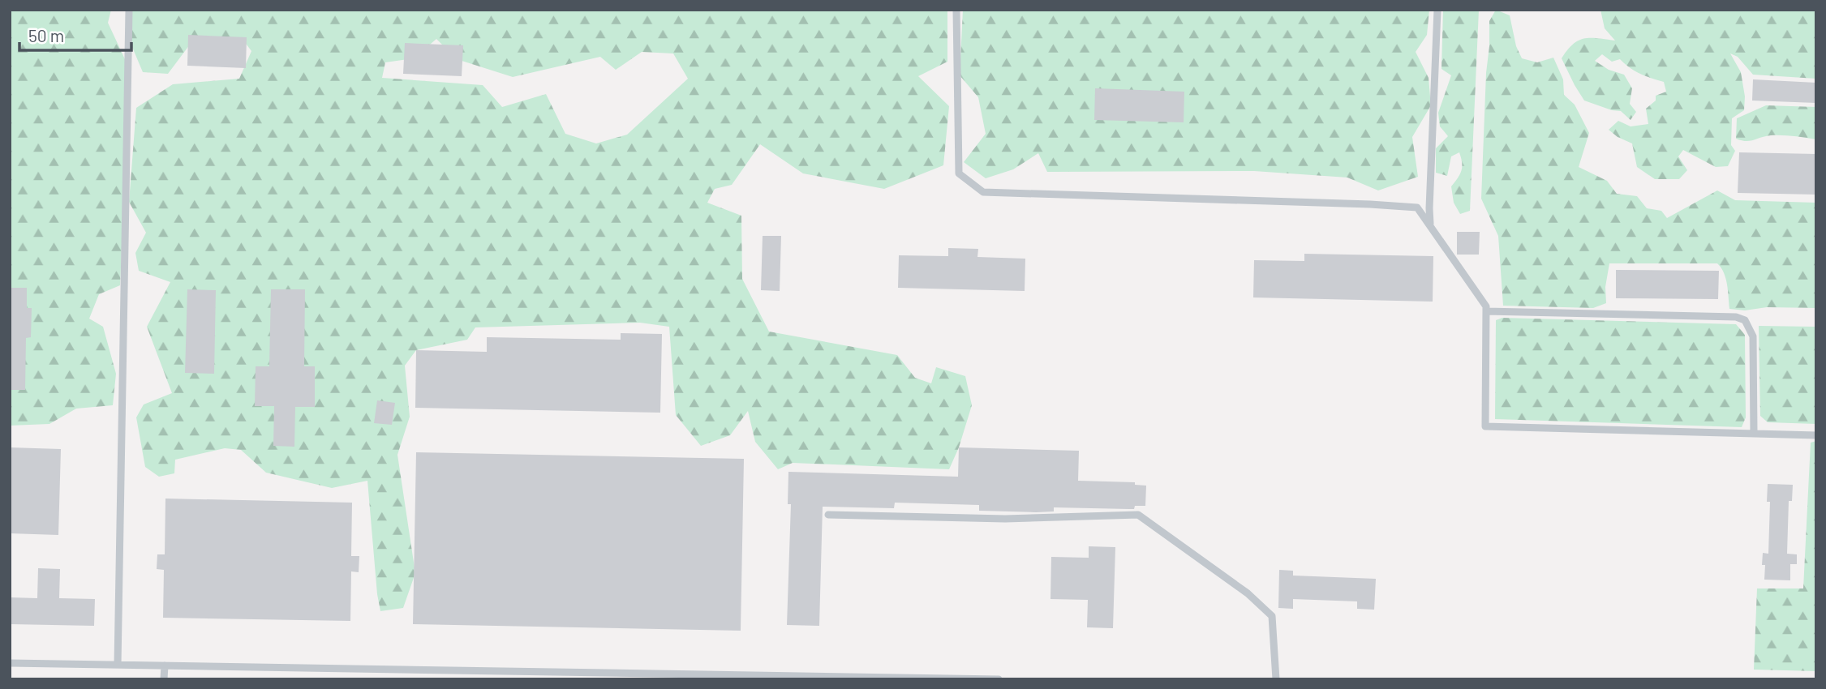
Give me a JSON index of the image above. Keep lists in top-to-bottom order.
{
  "scale_bar": "50 m"
}
